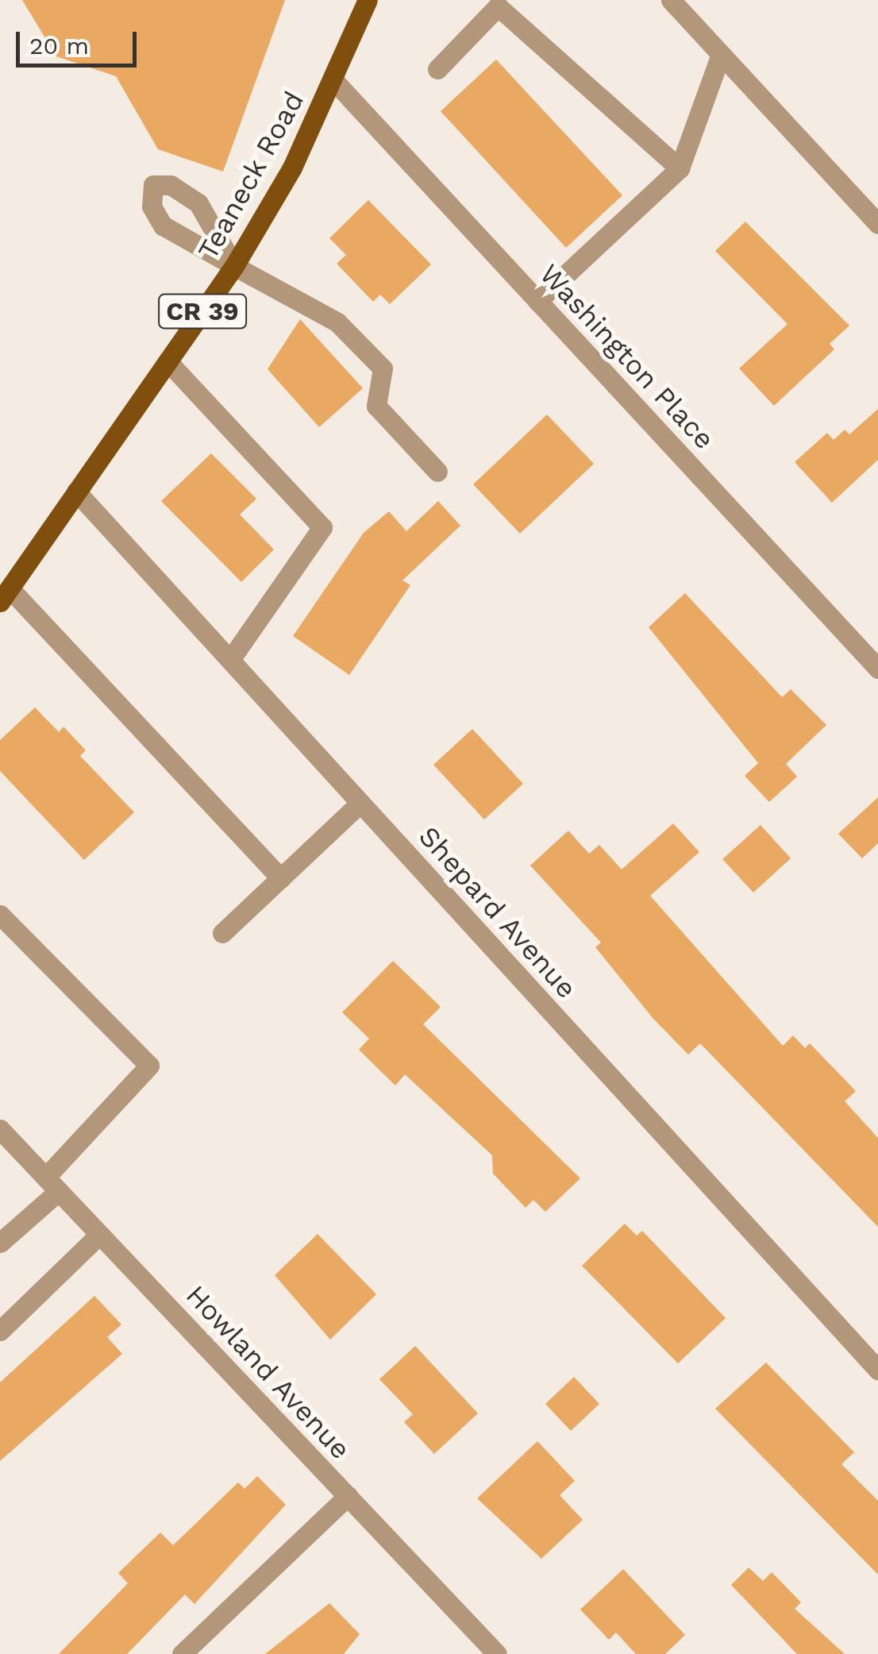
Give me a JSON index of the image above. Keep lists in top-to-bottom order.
{
  "streets": {
    "main road": ["Teaneck Road", "CR 39"],
    "street": ["Washington Place", "Shepard Avenue", "Howland Avenue"]
  },
  "crossings": [
    ["Teaneck Road", "Washington Place"],
    ["Teaneck Road", "Shepard Avenue"]
  ],
  "scale_bar": "20 m"
}
